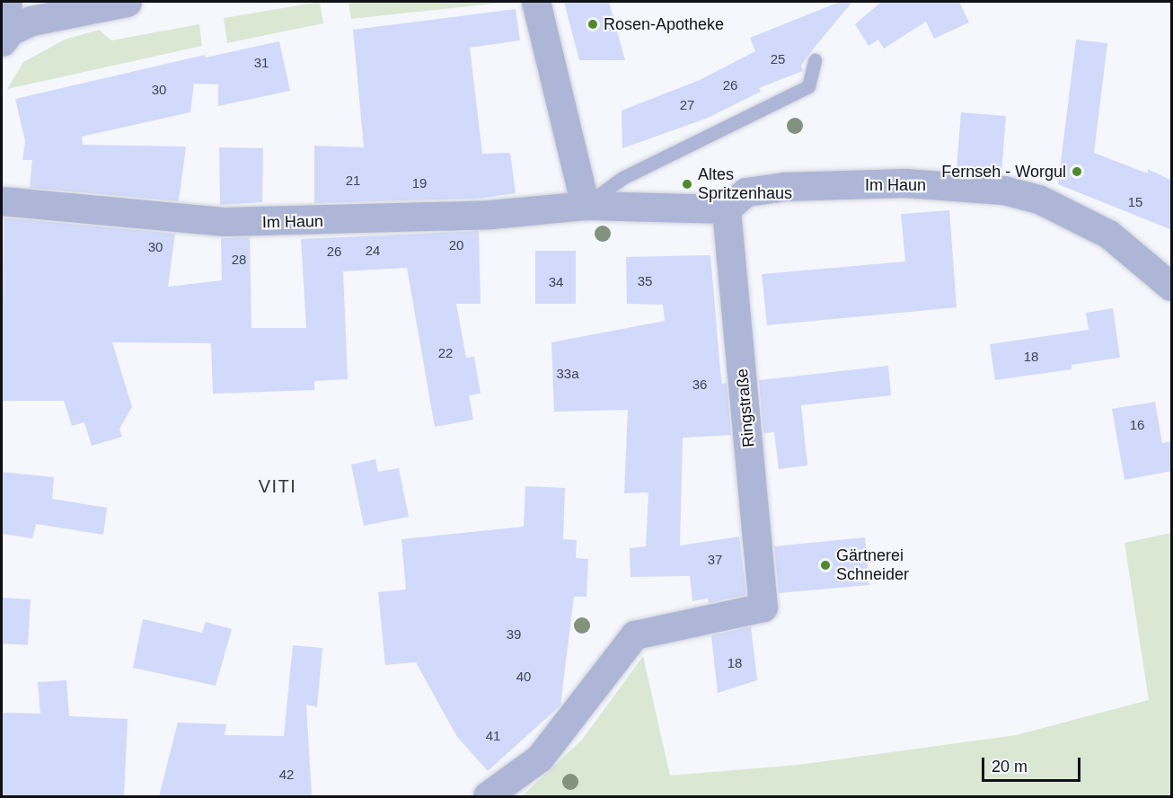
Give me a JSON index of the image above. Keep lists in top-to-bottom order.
{
  "streets": {
    "street": ["Im Haun", "Ringstraße"]
  },
  "crossings": [
    ["Im Haun", "Ringstraße"]
  ],
  "districts": ["VITI"],
  "places": [
    "Rosen-Apotheke",
    "Fernseh - Worgul",
    "Altes Spritzenhaus",
    "Gärtnerei Schneider"
  ],
  "house_numbers": [
    "25",
    "31",
    "26",
    "30",
    "27",
    "21",
    "19",
    "15",
    "20",
    "30",
    "24",
    "26",
    "28",
    "35",
    "34",
    "22",
    "18",
    "33a",
    "36",
    "16",
    "37",
    "39",
    "18",
    "40",
    "41",
    "42"
  ],
  "scale_bar": "20 m"
}
